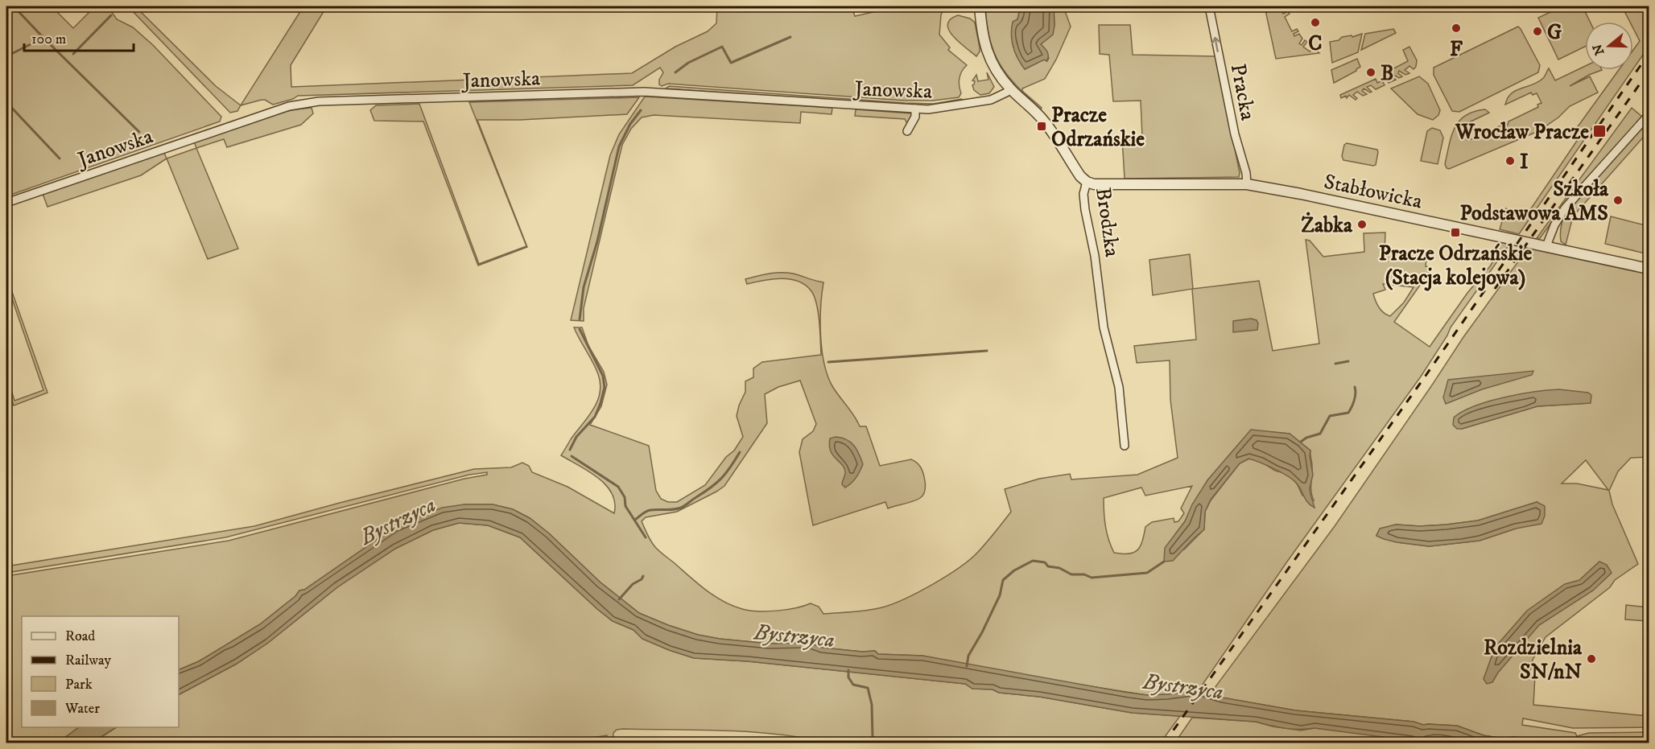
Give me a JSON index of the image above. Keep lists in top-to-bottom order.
{
  "streets": {
    "street": [
      "Janowska",
      "Pracka",
      "Stabłowicka",
      "Brodzka"
    ]
  },
  "crossings": [
    ["Janowska", "Brodzka"],
    ["Pracka", "Stabłowicka"],
    ["Stabłowicka", "Brodzka"]
  ],
  "one_way": ["Pracka"],
  "water": ["Bystrzyca"],
  "places": {
    "other": [
      "C",
      "F",
      "G",
      "B",
      "I",
      "Szkoła Podstawowa AMS",
      "Żabka",
      "Rozdzielnia SN/nN"
    ],
    "transit": ["Pracze Odrzańskie", "Wrocław Pracze", "Pracze Odrzańskie (Stacja kolejowa)"]
  },
  "legend": [
    "Road",
    "Railway",
    "Park",
    "Water"
  ],
  "scale_bar": "100 m",
  "north": "left"
}
